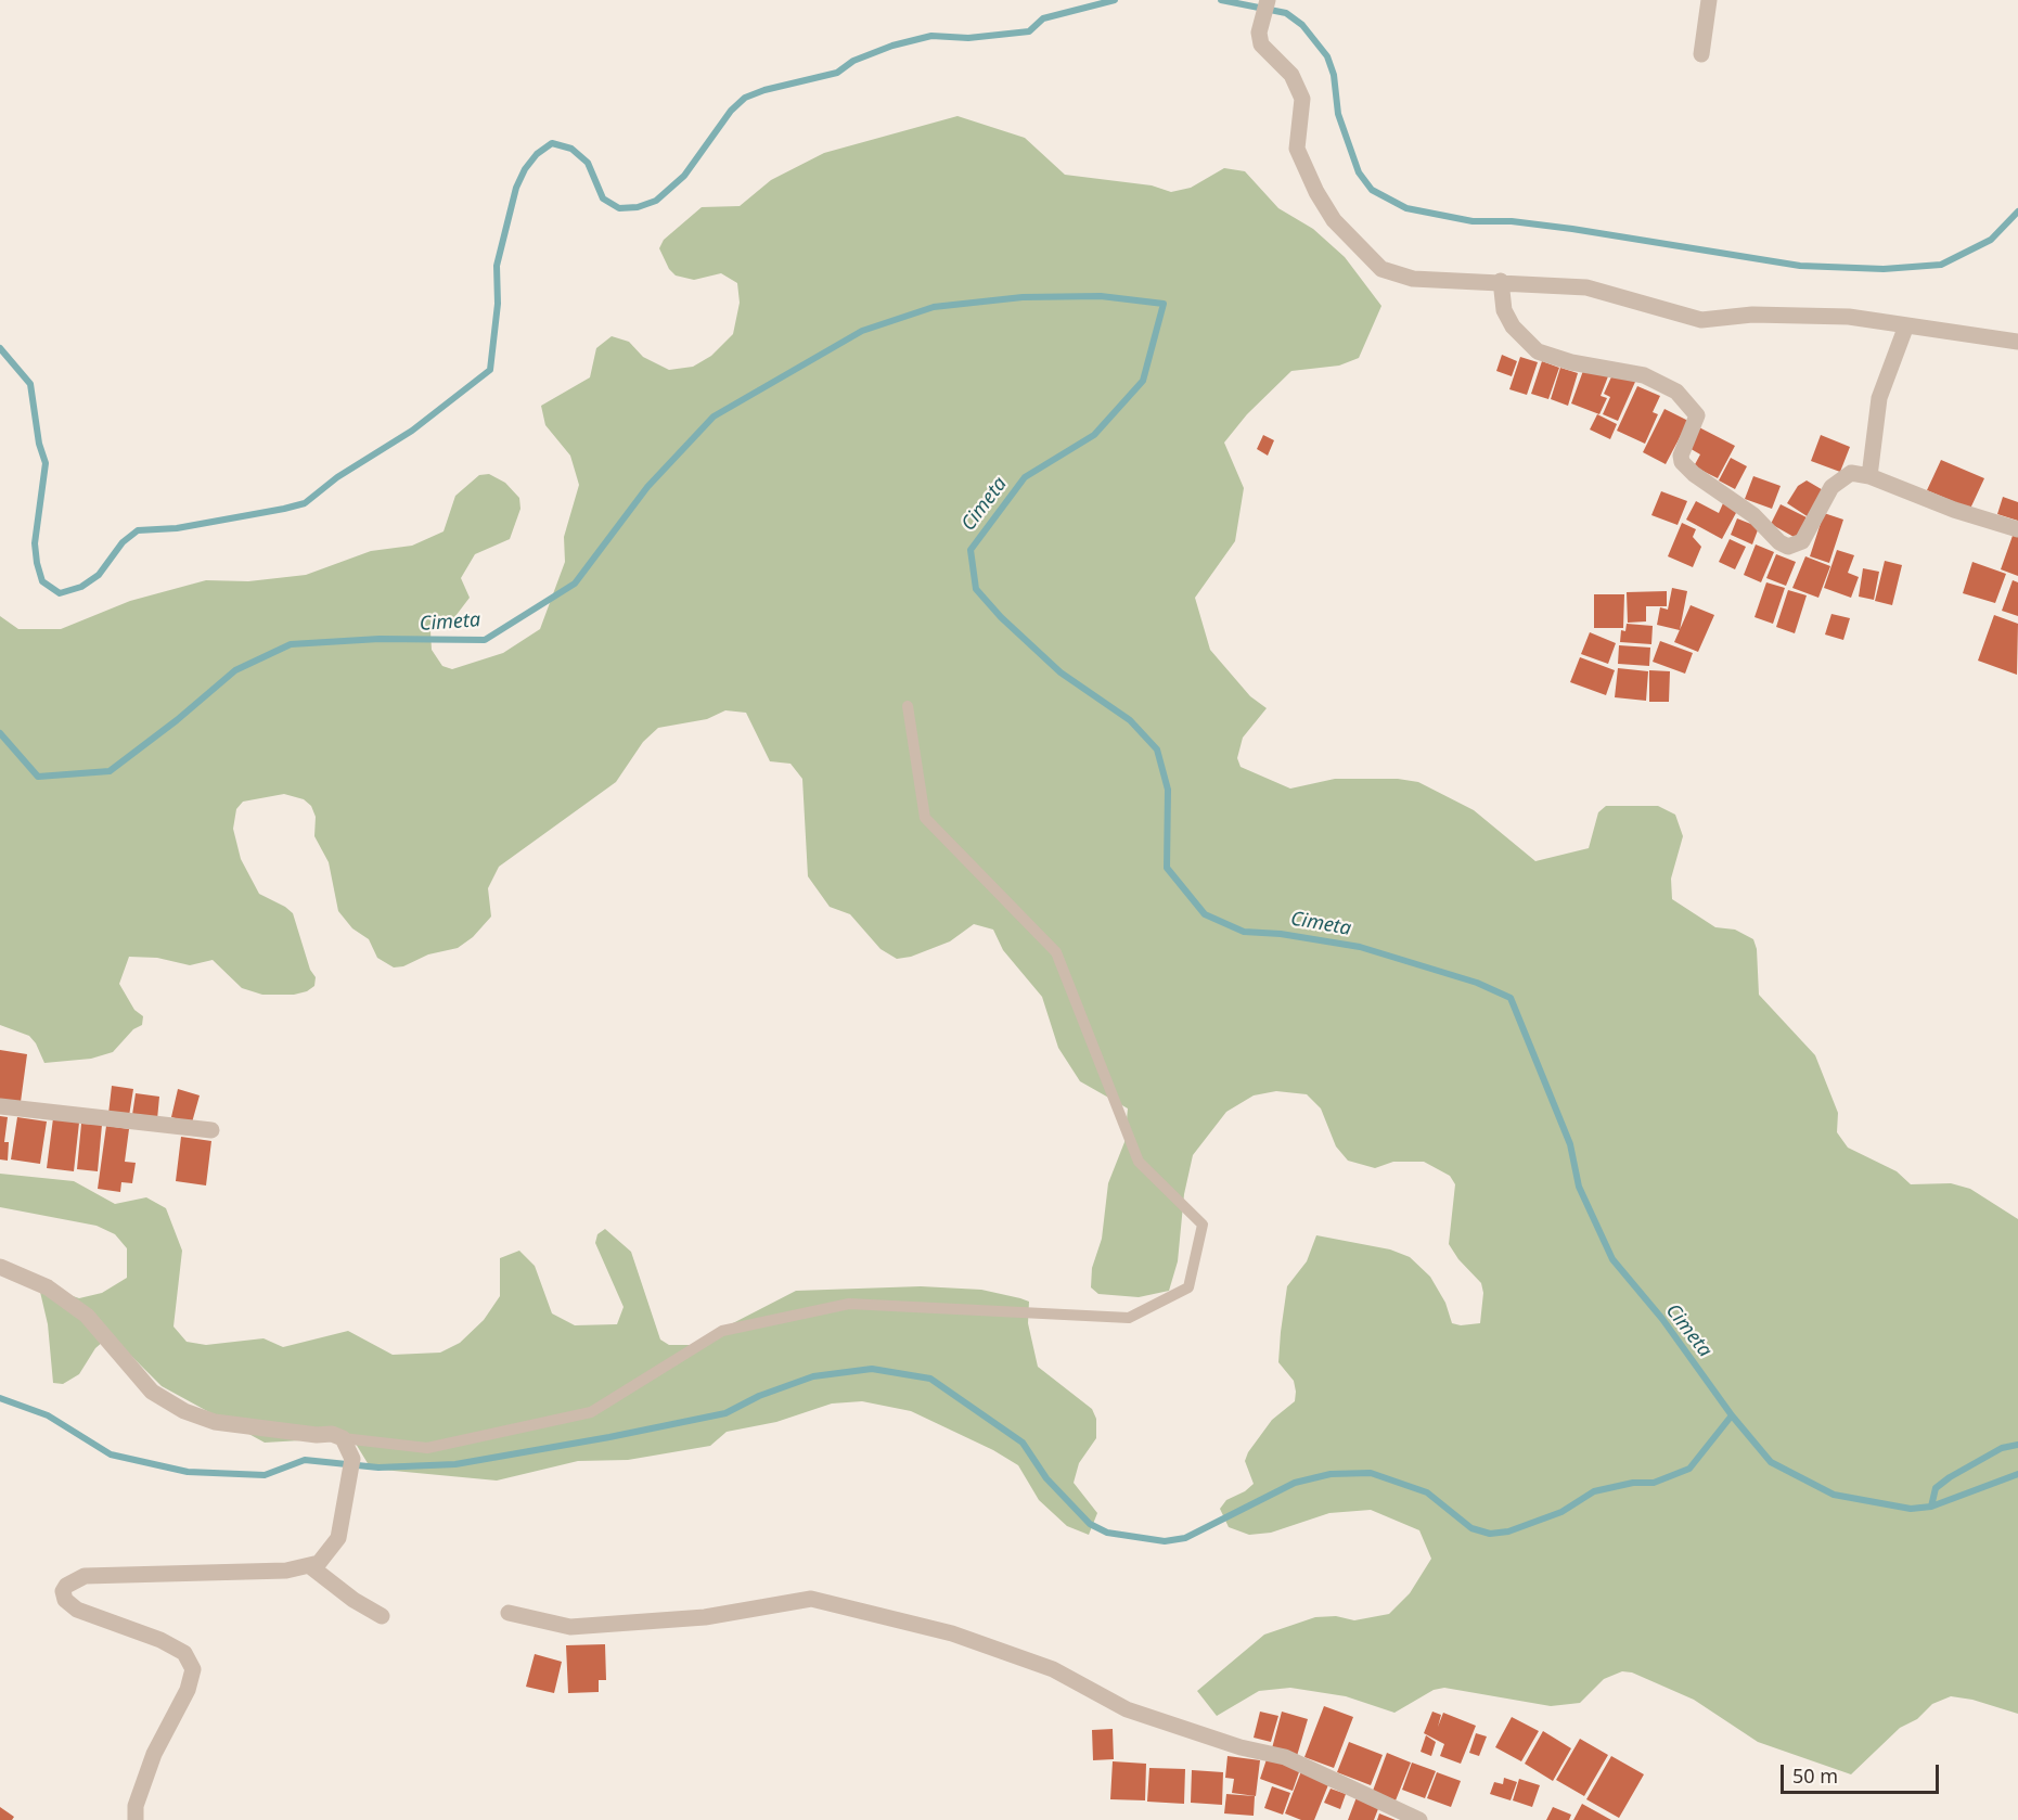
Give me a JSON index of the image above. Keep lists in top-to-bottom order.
{
  "water": ["Cimeta"],
  "scale_bar": "50 m"
}
